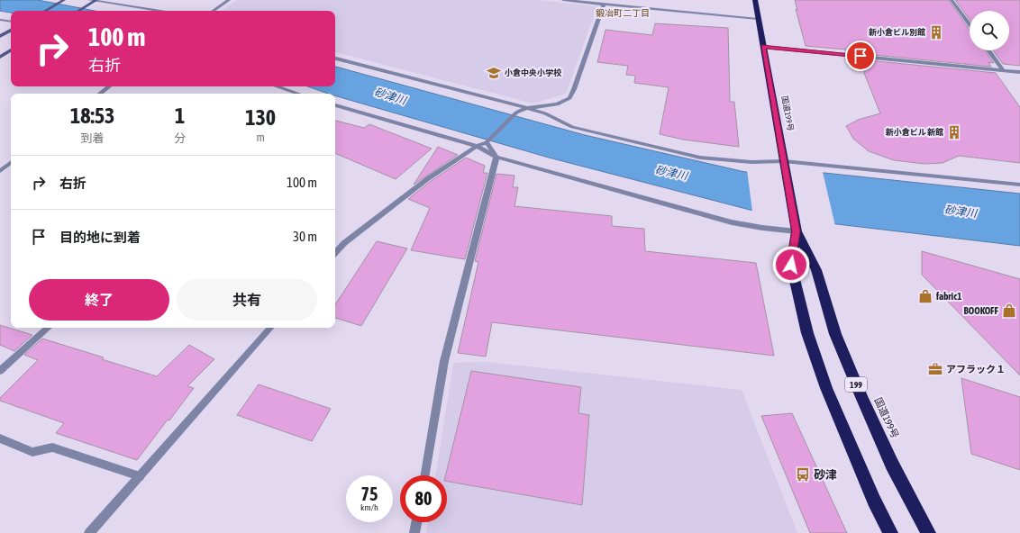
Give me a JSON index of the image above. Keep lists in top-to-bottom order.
{
  "streets": {
    "highway": ["国道199号", "199"]
  },
  "districts": ["鍛冶町二丁目"],
  "water": ["砂津川"],
  "places": {
    "building": ["新小倉ビル別館", "新小倉ビル 新館"],
    "school or university": ["小倉中央小学校"],
    "shop": ["fabric1", "BOOKOFF"],
    "office": ["アフラック１"],
    "bus stop": ["砂津"]
  },
  "page": {
    "turn": ["100 m", "右折"],
    "eta": [
      "18:53",
      "到着",
      "1",
      "分",
      "130",
      "m"
    ],
    "list": [
      {
        "name": "右折",
        "value": "100 m"
      },
      {
        "name": "目的地に到着",
        "value": "30 m"
      }
    ],
    "buttons": ["終了", "共有"],
    "speed": "75 km/h",
    "limit": "80"
  }
}
